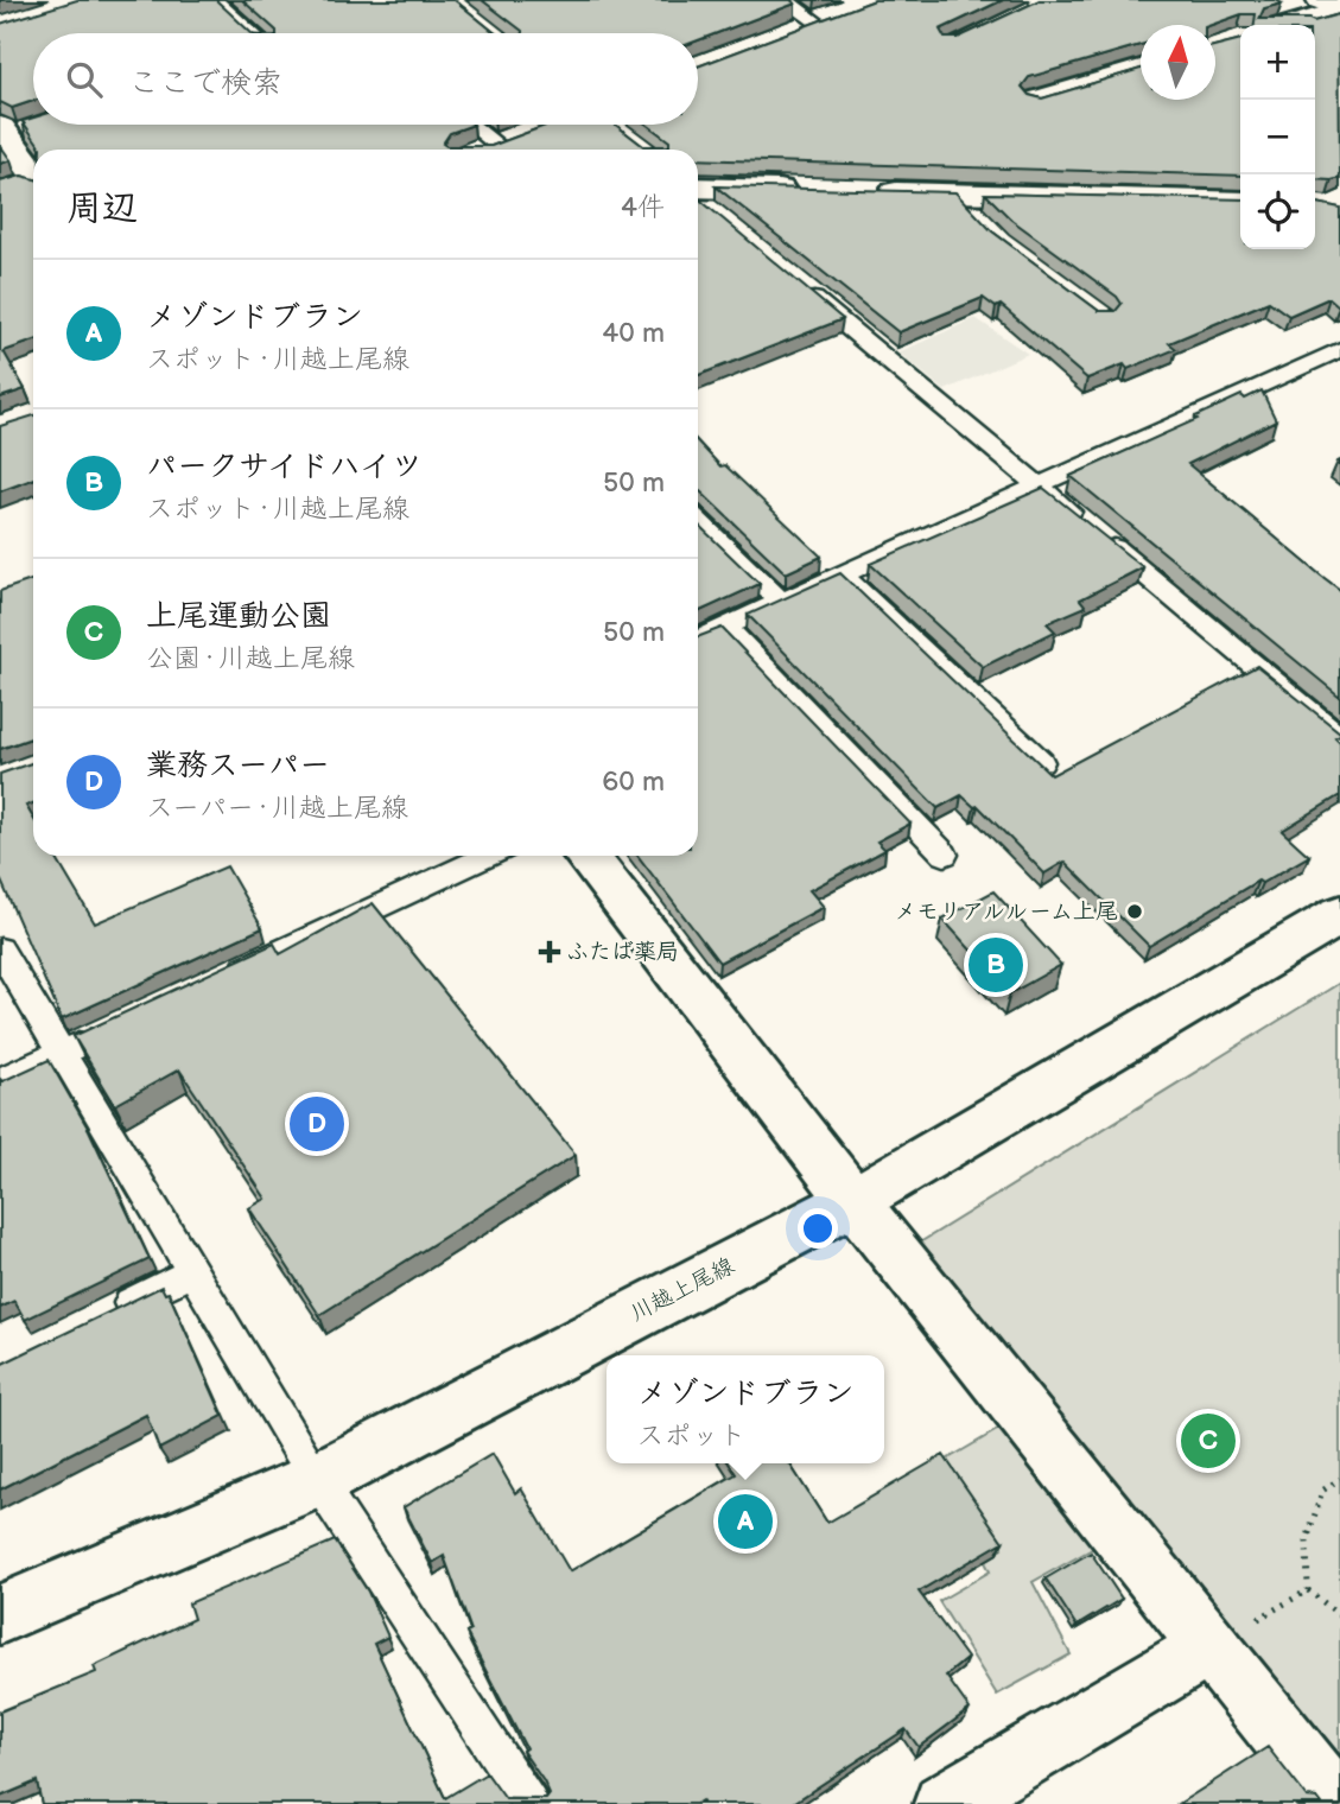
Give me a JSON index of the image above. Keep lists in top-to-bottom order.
{
  "streets": {
    "main road": ["川越上尾線"]
  },
  "places": {
    "other": ["メモリアルルーム上尾"],
    "health": ["ふたば薬局"]
  },
  "north": "top",
  "page": {
    "map_buttons": ["+", "−"],
    "search": "ここで検索",
    "heading": ["周辺", "4件"],
    "list": [
      {
        "mark": "A",
        "name": "メゾンドブラン",
        "note": "スポット · 川越上尾線",
        "value": "40 m"
      },
      {
        "mark": "B",
        "name": "パークサイドハイツ",
        "note": "スポット · 川越上尾線",
        "value": "50 m"
      },
      {
        "mark": "C",
        "name": "上尾運動公園",
        "note": "公園 · 川越上尾線",
        "value": "50 m"
      },
      {
        "mark": "D",
        "name": "業務スーパー",
        "note": "スーパー · 川越上尾線",
        "value": "60 m"
      }
    ],
    "pins": [
      "B",
      "D",
      "C",
      "A"
    ],
    "popup": ["メゾンドブラン", "スポット"]
  }
}
